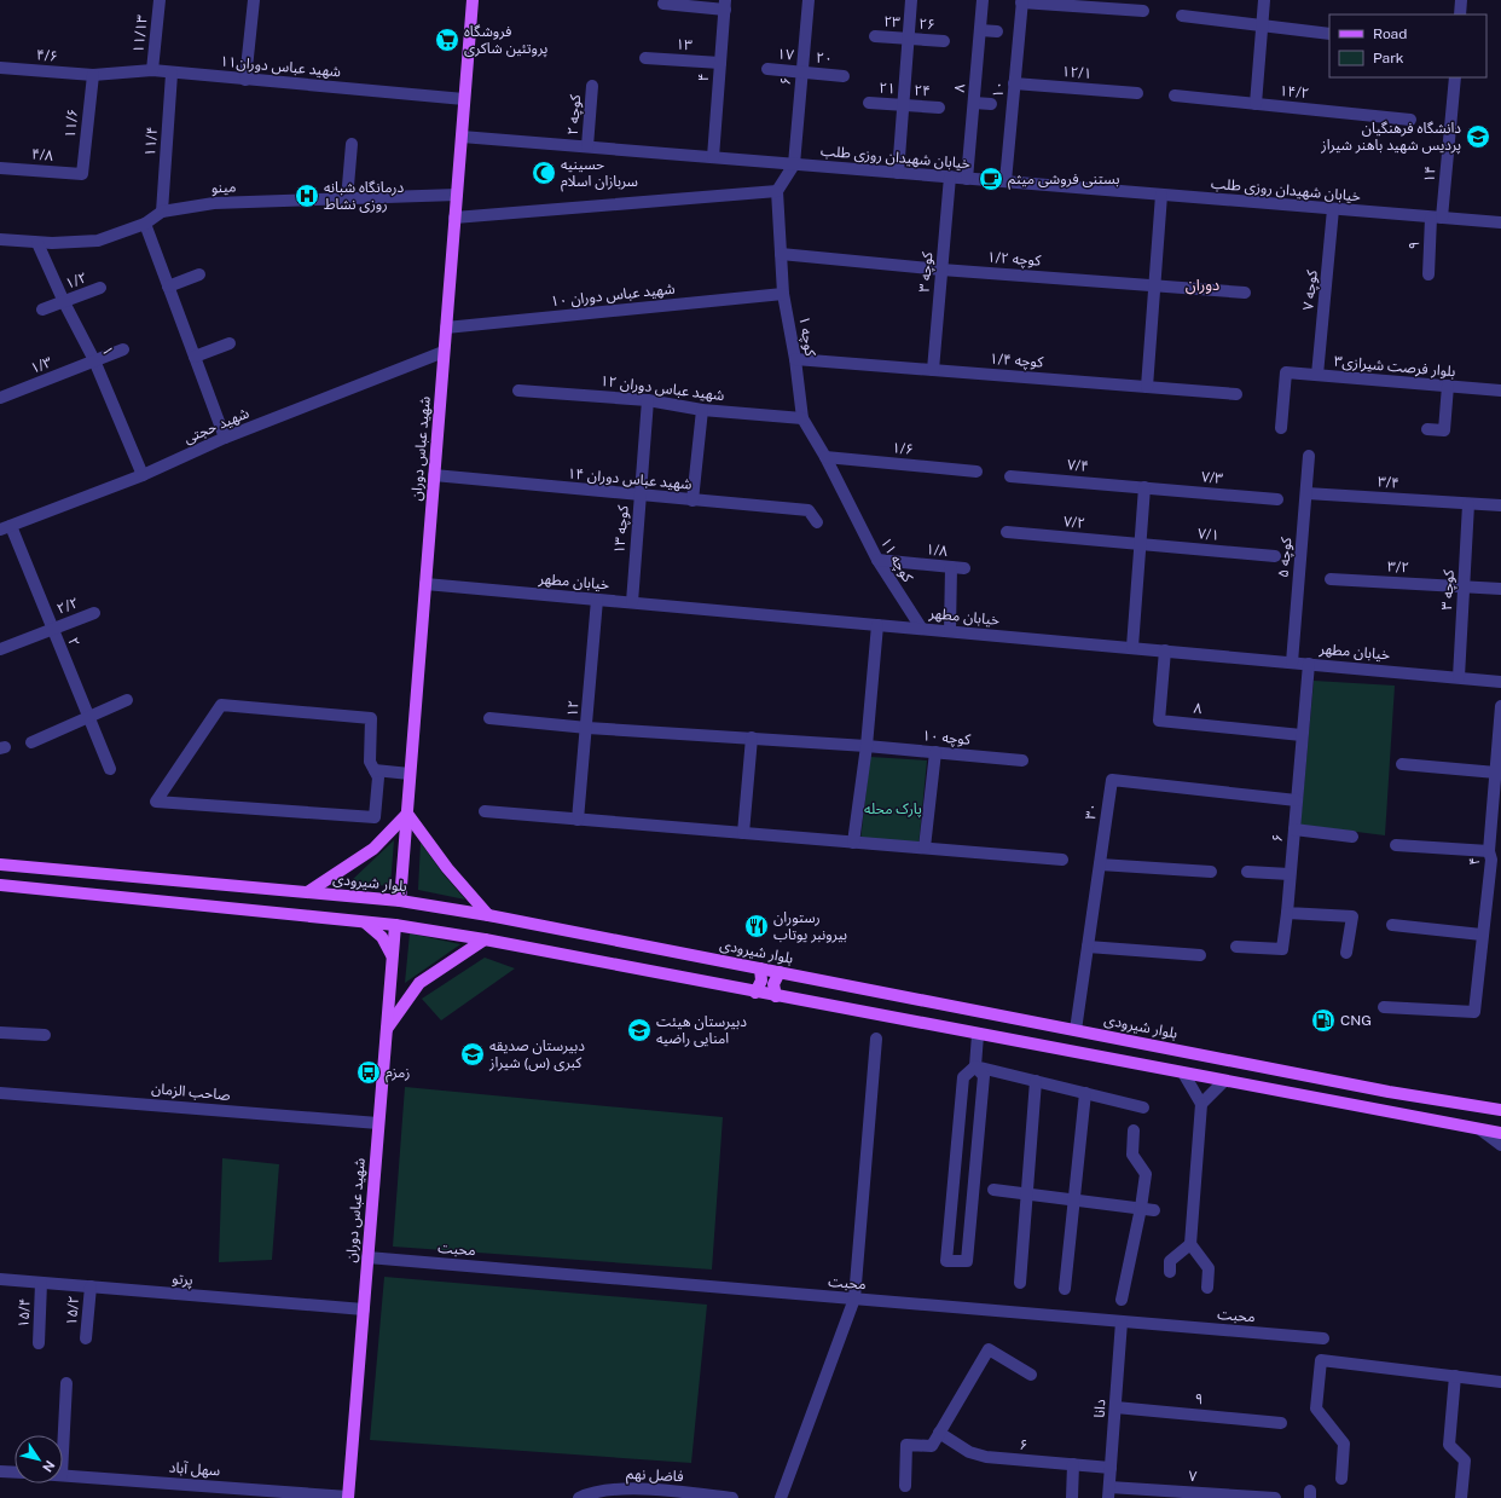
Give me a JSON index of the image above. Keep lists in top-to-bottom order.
{
  "streets": {
    "main road": ["شهید عباس دوران", "بلوار شیرودی"],
    "street": [
      "۲۳",
      "۲۶",
      "۱۱/۱۳",
      "۱۳",
      "۱۷",
      "۴/۶",
      "۲۰",
      "شهید عباس دوران۱۱",
      "۱۲/۱",
      "۴",
      "۶",
      "۲۱",
      "۸",
      "۱۰",
      "۲۴",
      "۱۴/۲",
      "کوچه ۲",
      "۱۱/۶",
      "۱۱/۴",
      "۴/۸",
      "خیابان شهیدان روزی طلب",
      "۱۴",
      "مینو",
      "۹",
      "کوچه ۱/۲",
      "کوچه ۳",
      "۱/۲",
      "کوچه ۷",
      "شهید عباس دوران ۱۰",
      "کوچه ۱",
      "۱",
      "کوچه ۱/۴",
      "۱/۳",
      "۳بلوار فرصت شیرازی",
      "شهید عباس دوران ۱۲",
      "شهید حجتی",
      "۱/۶",
      "۷/۴",
      "۷/۳",
      "شهید عباس دوران ۱۴",
      "۳/۴",
      "۷/۲",
      "کوچه ۱۳",
      "۷/۱",
      "۱/۸",
      "کوچه ۵",
      "کوچه ۱۱",
      "۳/۲",
      "خیابان مطهر",
      "۲/۲",
      "۲",
      "۱۲",
      "کوچه ۱۰",
      "۳۰",
      "صاحب الزمان",
      "محبت",
      "پرتو",
      "۱۵/۲",
      "۱۵/۴",
      "دانا",
      "سهل آباد",
      "فاضل نهم",
      "۷"
    ]
  },
  "crossings": [
    ["۲۳", "۲۶"],
    ["۱۱/۱۳", "شهید عباس دوران۱۱"],
    ["۱۳", "۴"],
    ["۱۷", "۲۰"],
    ["۱۷", "۶"],
    ["۴/۶", "شهید عباس دوران۱۱"],
    ["۴/۶", "۱۱/۶"],
    ["۲۰", "۶"],
    ["شهید عباس دوران۱۱", "۱۱/۶"],
    ["شهید عباس دوران۱۱", "۱۱/۴"],
    ["شهید عباس دوران۱۱", "شهید عباس دوران"],
    ["۱۲/۱", "۱۰"],
    ["۴", "خیابان شهیدان روزی طلب"],
    ["۶", "۸"],
    ["۶", "خیابان شهیدان روزی طلب"],
    ["۶", "خیابان مطهر"],
    ["۶", "۳۰"],
    ["۶", "دانا"],
    ["۲۱", "۲۴"],
    ["۸", "خیابان شهیدان روزی طلب"],
    ["۸", "خیابان مطهر"],
    ["۱۰", "خیابان شهیدان روزی طلب"],
    ["کوچه ۲", "خیابان شهیدان روزی طلب"],
    ["۱۱/۶", "۴/۸"],
    ["۱۱/۴", "مینو"],
    ["خیابان شهیدان روزی طلب", "۱۴"],
    ["خیابان شهیدان روزی طلب", "۹"],
    ["خیابان شهیدان روزی طلب", "کوچه ۳"],
    ["خیابان شهیدان روزی طلب", "کوچه ۷"],
    ["خیابان شهیدان روزی طلب", "شهید عباس دوران"],
    ["۱۴", "۹"],
    ["مینو", "۱"],
    ["مینو", "شهید عباس دوران"],
    ["۹", "دانا"],
    ["کوچه ۱/۲", "کوچه ۳"],
    ["کوچه ۱/۲", "کوچه ۱"],
    ["کوچه ۳", "کوچه ۱/۴"],
    ["کوچه ۳", "۳/۴"],
    ["کوچه ۳", "۳/۲"],
    ["کوچه ۳", "خیابان مطهر"],
    ["۱/۲", "۱"],
    ["کوچه ۷", "۳بلوار فرصت شیرازی"],
    ["شهید عباس دوران ۱۰", "کوچه ۱"],
    ["شهید عباس دوران ۱۰", "شهید عباس دوران"],
    ["کوچه ۱", "کوچه ۱/۴"],
    ["کوچه ۱", "شهید عباس دوران ۱۲"],
    ["کوچه ۱", "۱/۶"],
    ["کوچه ۱", "کوچه ۱۱"],
    ["۱", "۱/۳"],
    ["۱", "شهید حجتی"],
    ["شهید عباس دوران ۱۲", "کوچه ۱۳"],
    ["شهید حجتی", "شهید عباس دوران"],
    ["شهید حجتی", "۲"],
    ["شهید عباس دوران", "شهید عباس دوران ۱۴"],
    ["شهید عباس دوران", "خیابان مطهر"],
    ["شهید عباس دوران", "بلوار شیرودی"],
    ["شهید عباس دوران", "صاحب الزمان"],
    ["شهید عباس دوران", "محبت"],
    ["شهید عباس دوران", "پرتو"],
    ["شهید عباس دوران", "سهل آباد"],
    ["۷/۴", "۷/۳"],
    ["شهید عباس دوران ۱۴", "کوچه ۱۳"],
    ["۳/۴", "کوچه ۵"],
    ["۷/۲", "۷/۱"],
    ["کوچه ۱۳", "خیابان مطهر"],
    ["۱/۸", "کوچه ۱۱"],
    ["کوچه ۵", "خیابان مطهر"],
    ["کوچه ۱۱", "خیابان مطهر"],
    ["خیابان مطهر", "۱۲"],
    ["۲/۲", "۲"],
    ["۱۲", "کوچه ۱۰"],
    ["۳۰", "بلوار شیرودی"],
    ["محبت", "دانا"],
    ["پرتو", "۱۵/۲"],
    ["پرتو", "۱۵/۴"],
    ["دانا", "۷"]
  ],
  "districts": ["دوران"],
  "parks": ["پارک محله"],
  "places": {
    "supermarket": ["فروشگاه پروتئین شاکری"],
    "school or university": ["دانشگاه فرهنگیان پردیس شهید باهنر شیراز", "دبیرستان هیئت امنایی راضیه", "دبیرستان صدیقه کبری (س) شیراز"],
    "mosque": ["حسینیه سربازان اسلام"],
    "cafe": ["بستنی فروشی میثم"],
    "hospital": ["درمانگاه شبانه روزی نشاط"],
    "restaurant": ["رستوران بیرونبر یوتاب"],
    "fuel station": ["CNG"],
    "bus stop": ["زمزم"]
  },
  "legend": ["Road", "Park"],
  "north": "bottom right"
}
